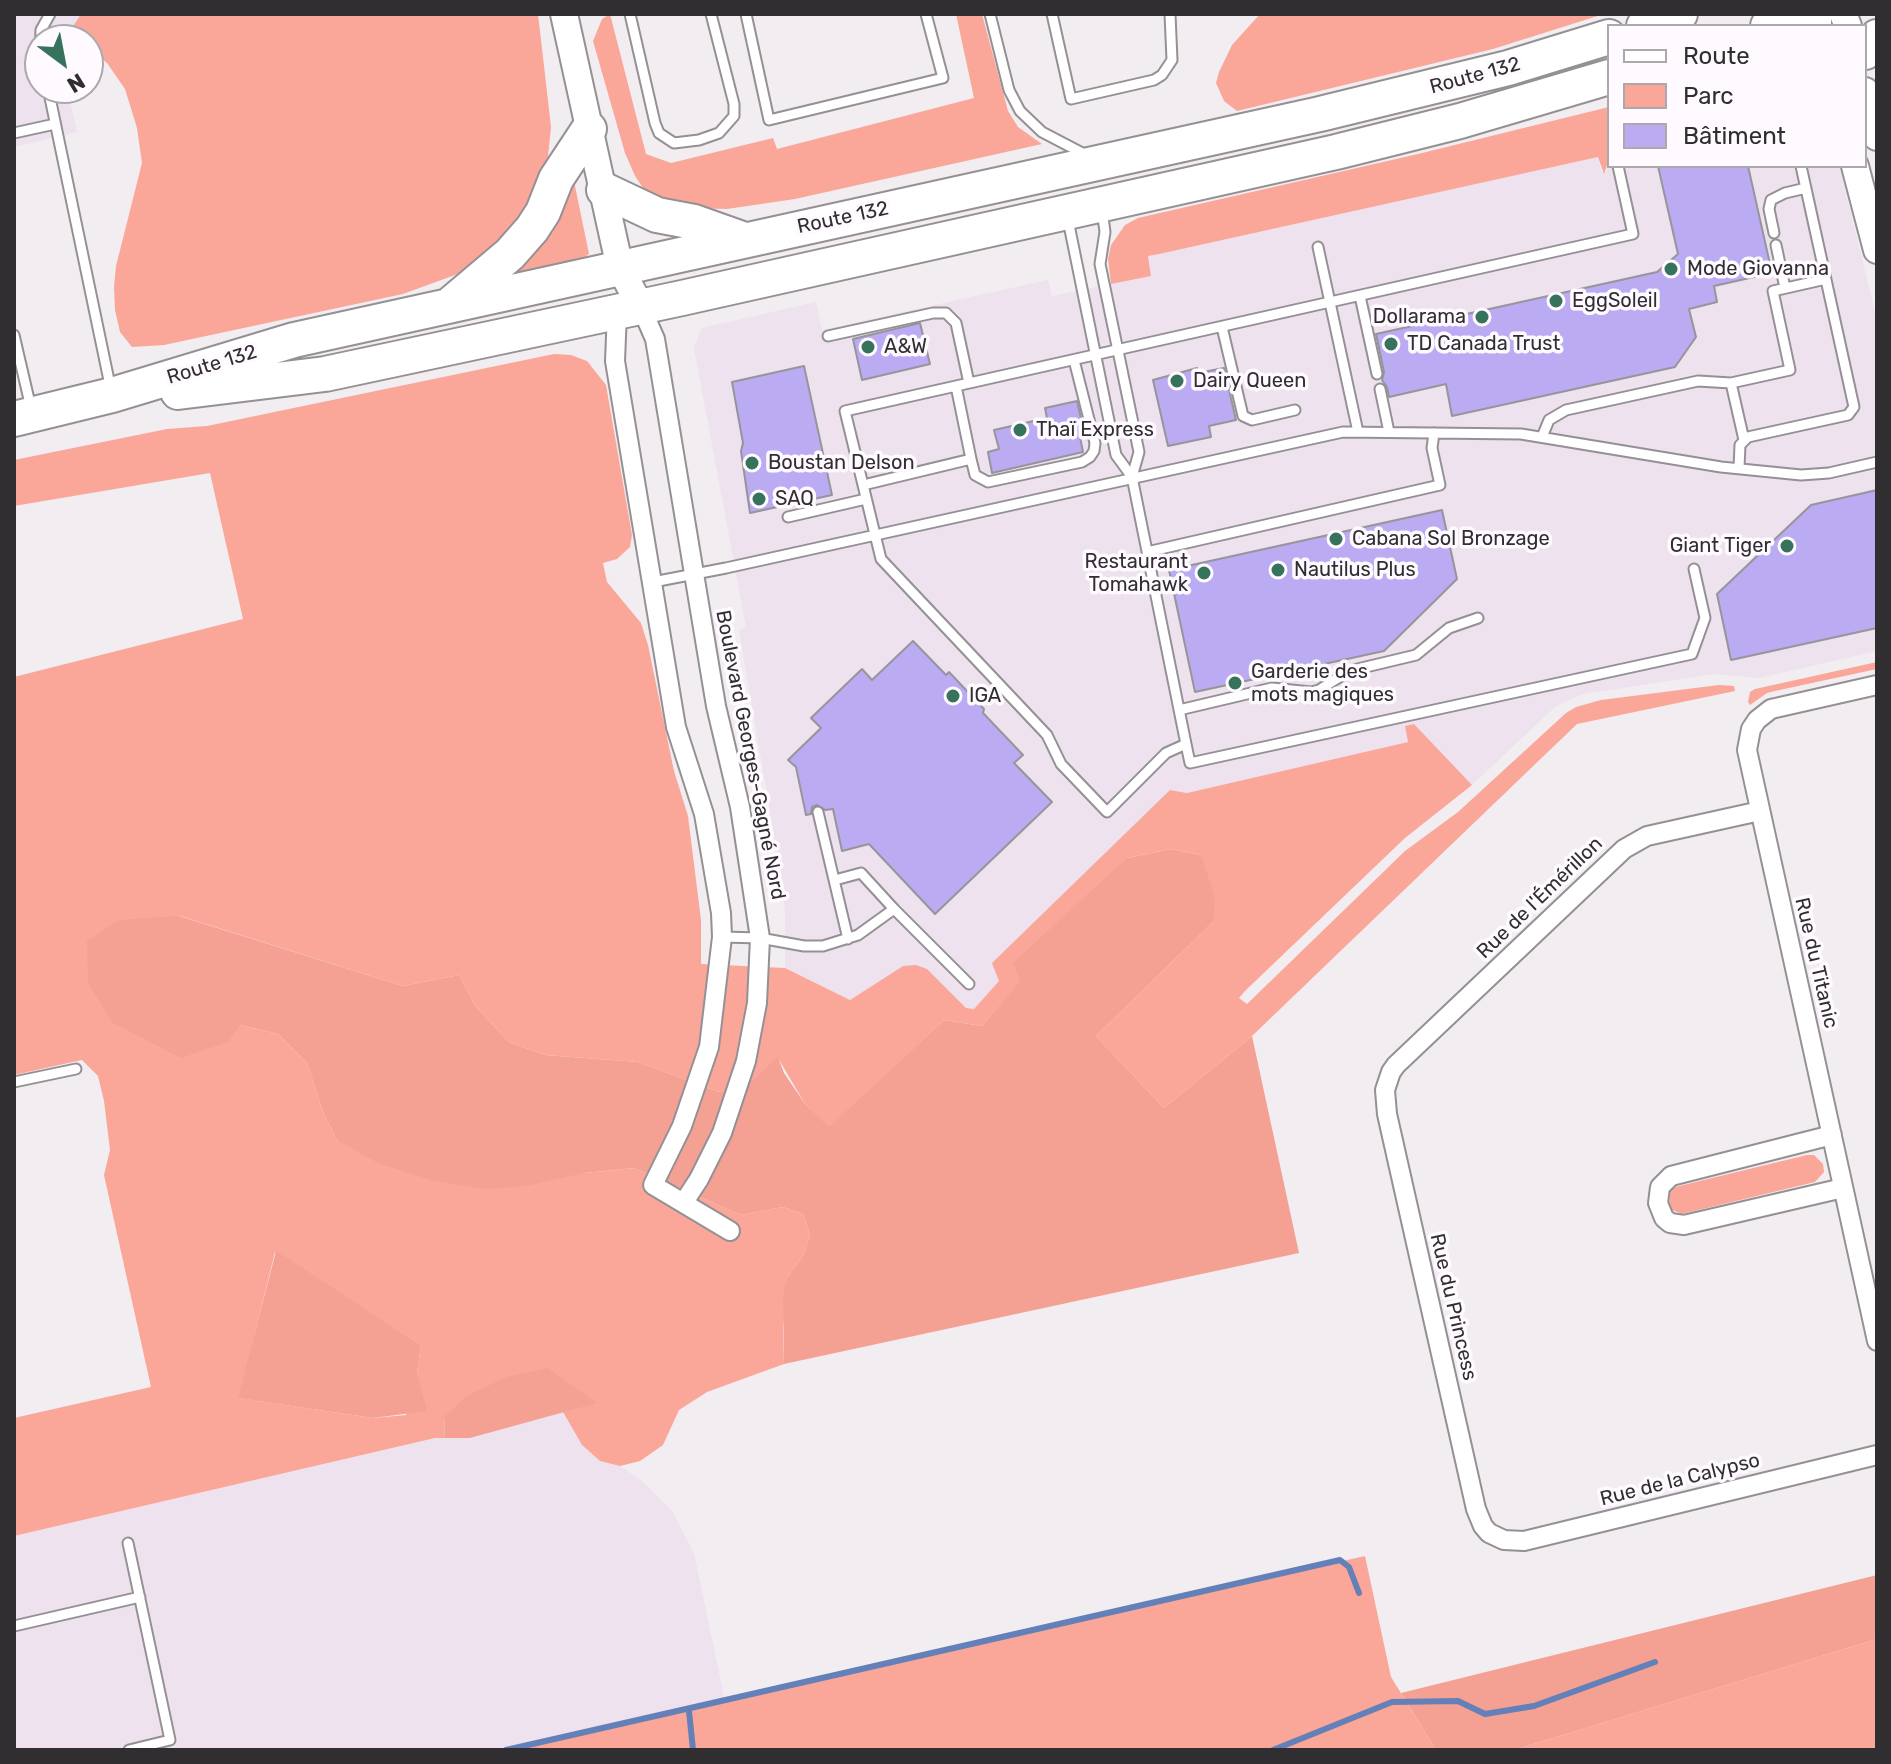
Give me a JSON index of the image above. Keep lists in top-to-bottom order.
{
  "streets": {
    "highway": ["Route 132"],
    "street": [
      "Boulevard Georges-Gagné Nord",
      "Rue de l'Émérillon",
      "Rue du Titanic",
      "Rue du Princess",
      "Rue de la Calypso"
    ]
  },
  "crossings": [
    ["Route 132", "Boulevard Georges-Gagné Nord"],
    ["Rue de l'Émérillon", "Rue du Titanic"],
    ["Rue de l'Émérillon", "Rue du Princess"],
    ["Rue du Princess", "Rue de la Calypso"]
  ],
  "places": [
    "Mode Giovanna",
    "EggSoleil",
    "Dollarama",
    "TD Canada Trust",
    "A&W",
    "Dairy Queen",
    "Thaï Express",
    "Boustan Delson",
    "SAQ",
    "Cabana Sol Bronzage",
    "Giant Tiger",
    "Nautilus Plus",
    "Restaurant Tomahawk",
    "Garderie des mots magiques",
    "IGA"
  ],
  "legend": ["Route", "Parc", "Bâtiment"],
  "north": "bottom right"
}
